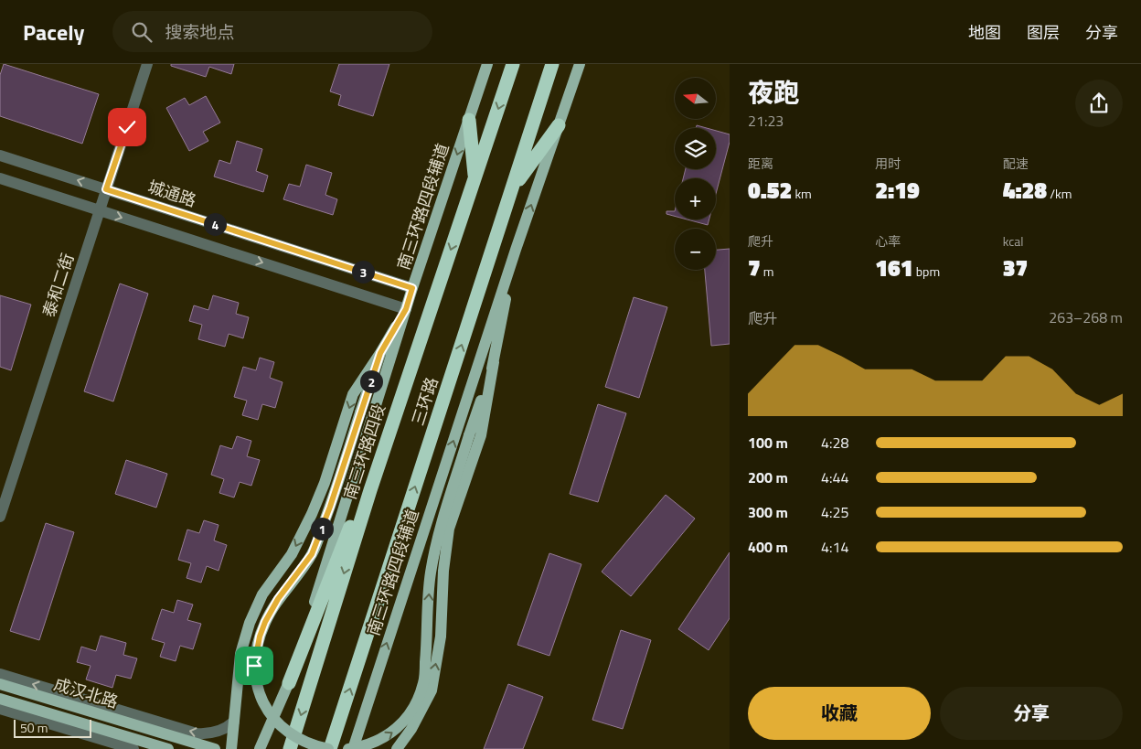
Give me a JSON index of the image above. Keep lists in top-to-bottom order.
{
  "streets": {
    "highway": ["三环路", "南三环路四段"],
    "main road": ["南三环路四段辅道", "成汉北路"],
    "street": ["城通路", "泰和二街"]
  },
  "crossings": [
    ["城通路", "南三环路四段辅道"],
    ["城通路", "泰和二街"]
  ],
  "scale_bar": "50 m",
  "north": "left",
  "page": {
    "header": "Pacely",
    "search": "搜索地点",
    "nav": ["地图", "图层", "分享"],
    "heading": ["夜跑", "21:23"],
    "map_buttons": ["+", "−"],
    "stats": [
      ["距离", "0.52 km"],
      ["用时", "2:19"],
      ["配速", "4:28 /km"],
      ["爬升", "7 m"],
      ["心率", "161 bpm"],
      ["kcal", "37"]
    ],
    "pins": [
      "4",
      "3",
      "2",
      "1"
    ],
    "chart": ["爬升", "263–268 m"],
    "list": [
      {
        "name": "100 m",
        "note": "4:28"
      },
      {
        "name": "200 m",
        "note": "4:44"
      },
      {
        "name": "300 m",
        "note": "4:25"
      },
      {
        "name": "400 m",
        "note": "4:14"
      }
    ],
    "buttons": ["收藏", "分享"],
    "scale": "50 m"
  }
}
